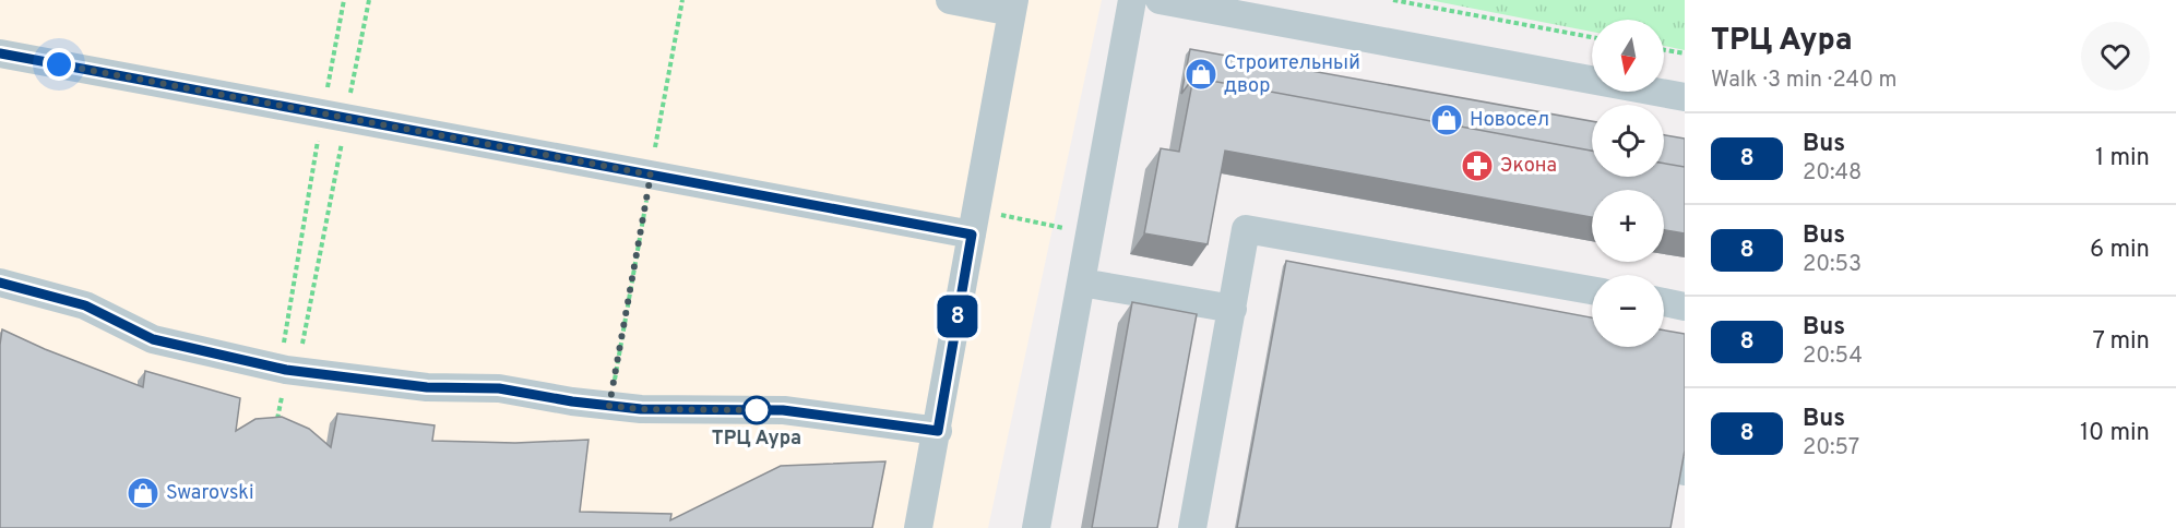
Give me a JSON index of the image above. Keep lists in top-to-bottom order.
{
  "places": {
    "shop": ["Строительный двор", "Новосел", "Swarovski"],
    "pharmacy": ["Экона"],
    "other": ["ТРЦ Аура"]
  },
  "lines": ["bus line 8"],
  "north": "bottom",
  "page": {
    "on_map": "8",
    "heading": ["ТРЦ Аура", "Walk · 3 min · 240 m"],
    "map_buttons": ["+", "−"],
    "list": [
      {
        "mark": "8",
        "name": "Bus",
        "note": "20:48",
        "value": "1 min"
      },
      {
        "mark": "8",
        "name": "Bus",
        "note": "20:53",
        "value": "6 min"
      },
      {
        "mark": "8",
        "name": "Bus",
        "note": "20:54",
        "value": "7 min"
      },
      {
        "mark": "8",
        "name": "Bus",
        "note": "20:57",
        "value": "10 min"
      }
    ]
  }
}
